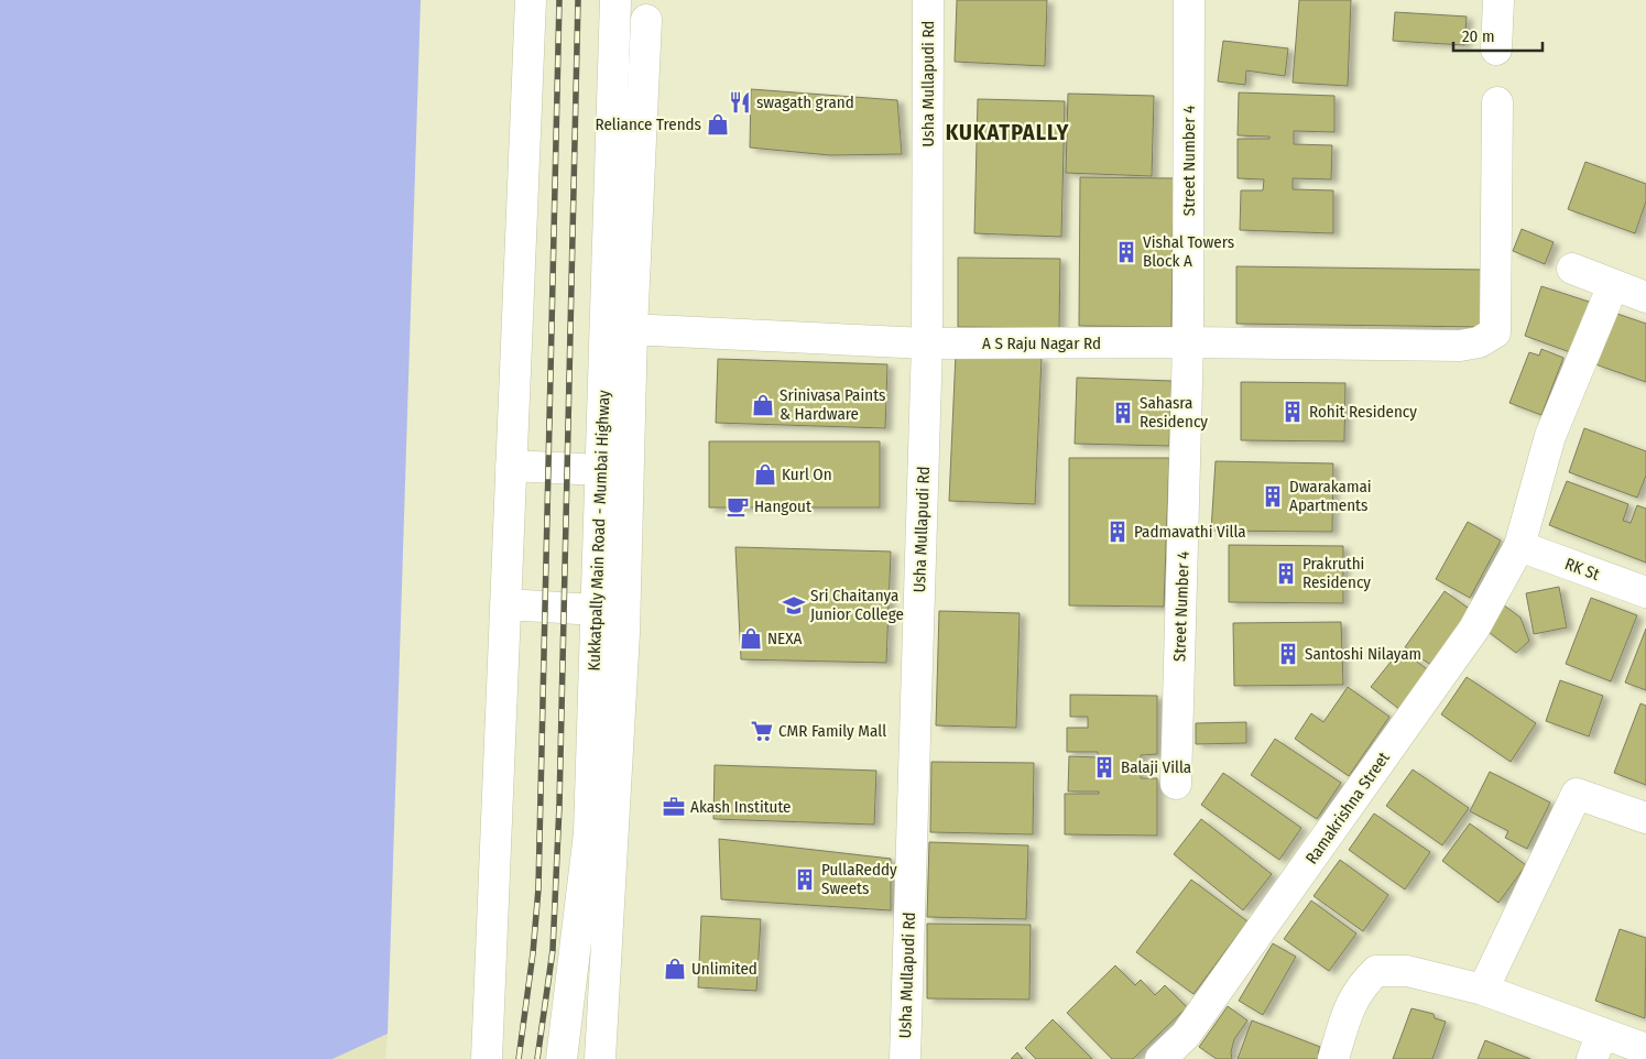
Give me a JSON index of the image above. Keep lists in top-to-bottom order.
{
  "streets": {
    "main road": [
      "Usha Mullapudi Rd",
      "Street Number 4",
      "A S Raju Nagar Rd",
      "Kukkatpally Main Road - Mumbai Highway",
      "RK St",
      "Ramakrishna Street"
    ]
  },
  "crossings": [
    ["Usha Mullapudi Rd", "A S Raju Nagar Rd"],
    ["Street Number 4", "A S Raju Nagar Rd"],
    ["A S Raju Nagar Rd", "Kukkatpally Main Road - Mumbai Highway"],
    ["RK St", "Ramakrishna Street"]
  ],
  "districts": ["KUKATPALLY"],
  "places": {
    "restaurant": ["swagath grand"],
    "shop": [
      "Reliance Trends",
      "Srinivasa Paints & Hardware",
      "Kurl On",
      "NEXA",
      "Unlimited"
    ],
    "building": [
      "Vishal Towers Block A",
      "Rohit Residency",
      "Sahasra Residency",
      "Dwarakamai Apartments",
      "Padmavathi Villa",
      "Prakruthi Residency",
      "Santoshi Nilayam",
      "Balaji Villa",
      "PullaReddy Sweets"
    ],
    "cafe": ["Hangout"],
    "school or university": ["Sri Chaitanya Junior College"],
    "supermarket": ["CMR Family Mall"],
    "office": ["Akash Institute"]
  },
  "scale_bar": "20 m"
}
